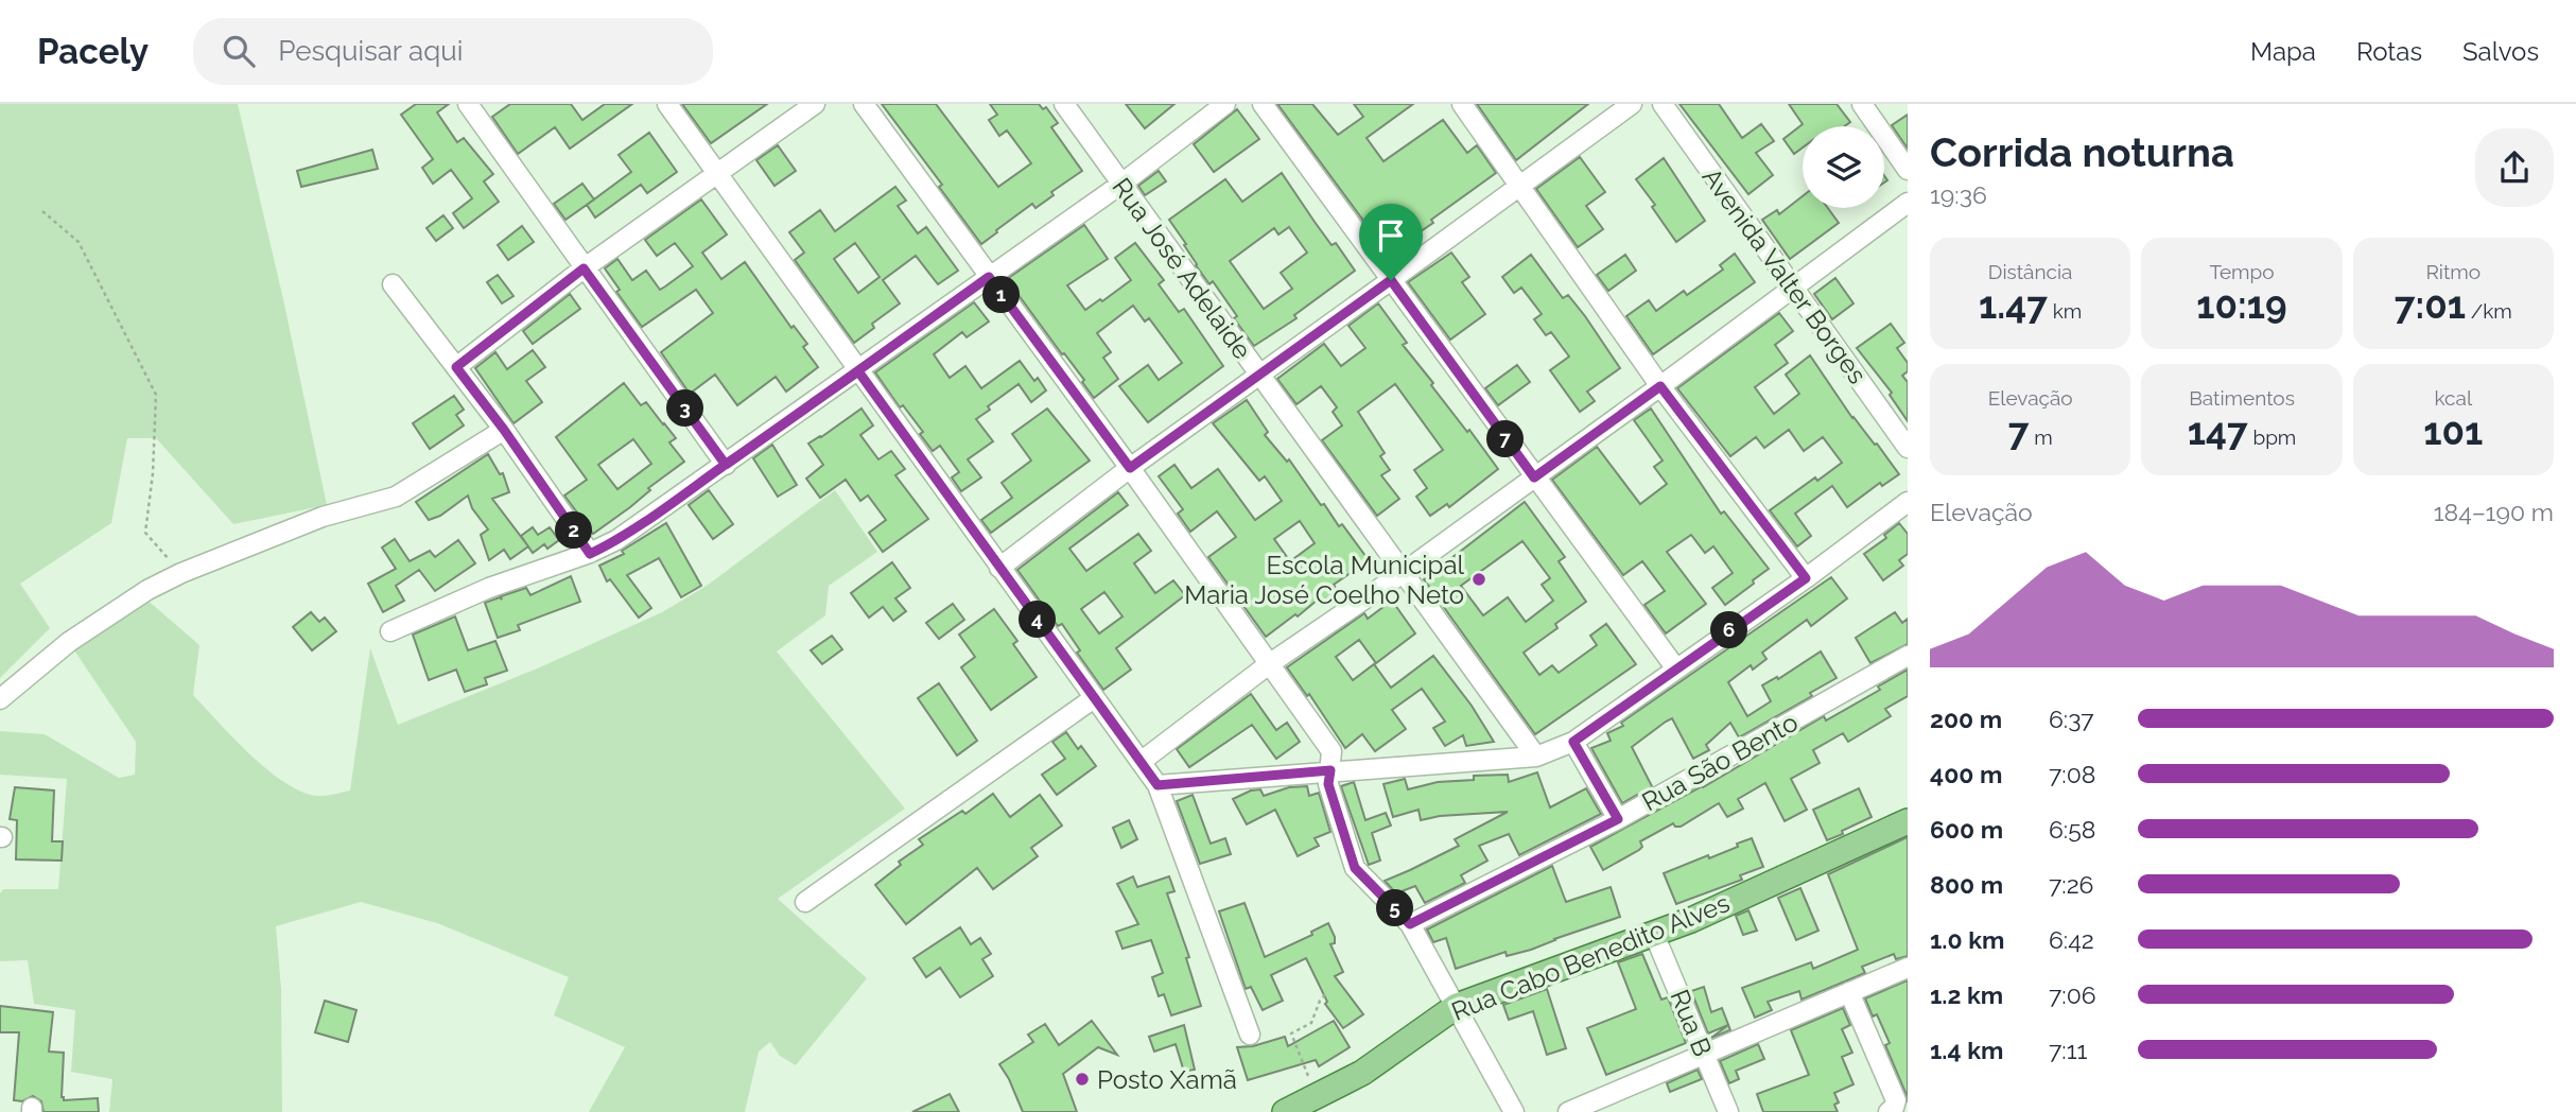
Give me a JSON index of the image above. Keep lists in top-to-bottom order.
{
  "streets": {
    "main road": ["Rua Cabo Benedito Alves"],
    "street": [
      "Rua José Adelaide",
      "Avenida Valter Borges",
      "Rua São Bento",
      "Rua B"
    ]
  },
  "crossings": [
    ["Rua Cabo Benedito Alves", "Rua B"]
  ],
  "places": ["Escola Municipal Maria José Coelho Neto", "Posto Xamã"],
  "page": {
    "header": "Pacely",
    "search": "Pesquisar aqui",
    "nav": ["Mapa", "Rotas", "Salvos"],
    "heading": ["Corrida noturna", "19:36"],
    "stats": [
      ["Distância", "1.47 km"],
      ["Tempo", "10:19"],
      ["Ritmo", "7:01 /km"],
      ["Elevação", "7 m"],
      ["Batimentos", "147 bpm"],
      ["kcal", "101"]
    ],
    "pins": [
      "1",
      "3",
      "7",
      "2",
      "4",
      "6",
      "5"
    ],
    "chart": ["Elevação", "184–190 m"],
    "list": [
      {
        "name": "200 m",
        "note": "6:37"
      },
      {
        "name": "400 m",
        "note": "7:08"
      },
      {
        "name": "600 m",
        "note": "6:58"
      },
      {
        "name": "800 m",
        "note": "7:26"
      },
      {
        "name": "1.0 km",
        "note": "6:42"
      },
      {
        "name": "1.2 km",
        "note": "7:06"
      },
      {
        "name": "1.4 km",
        "note": "7:11"
      }
    ]
  }
}
